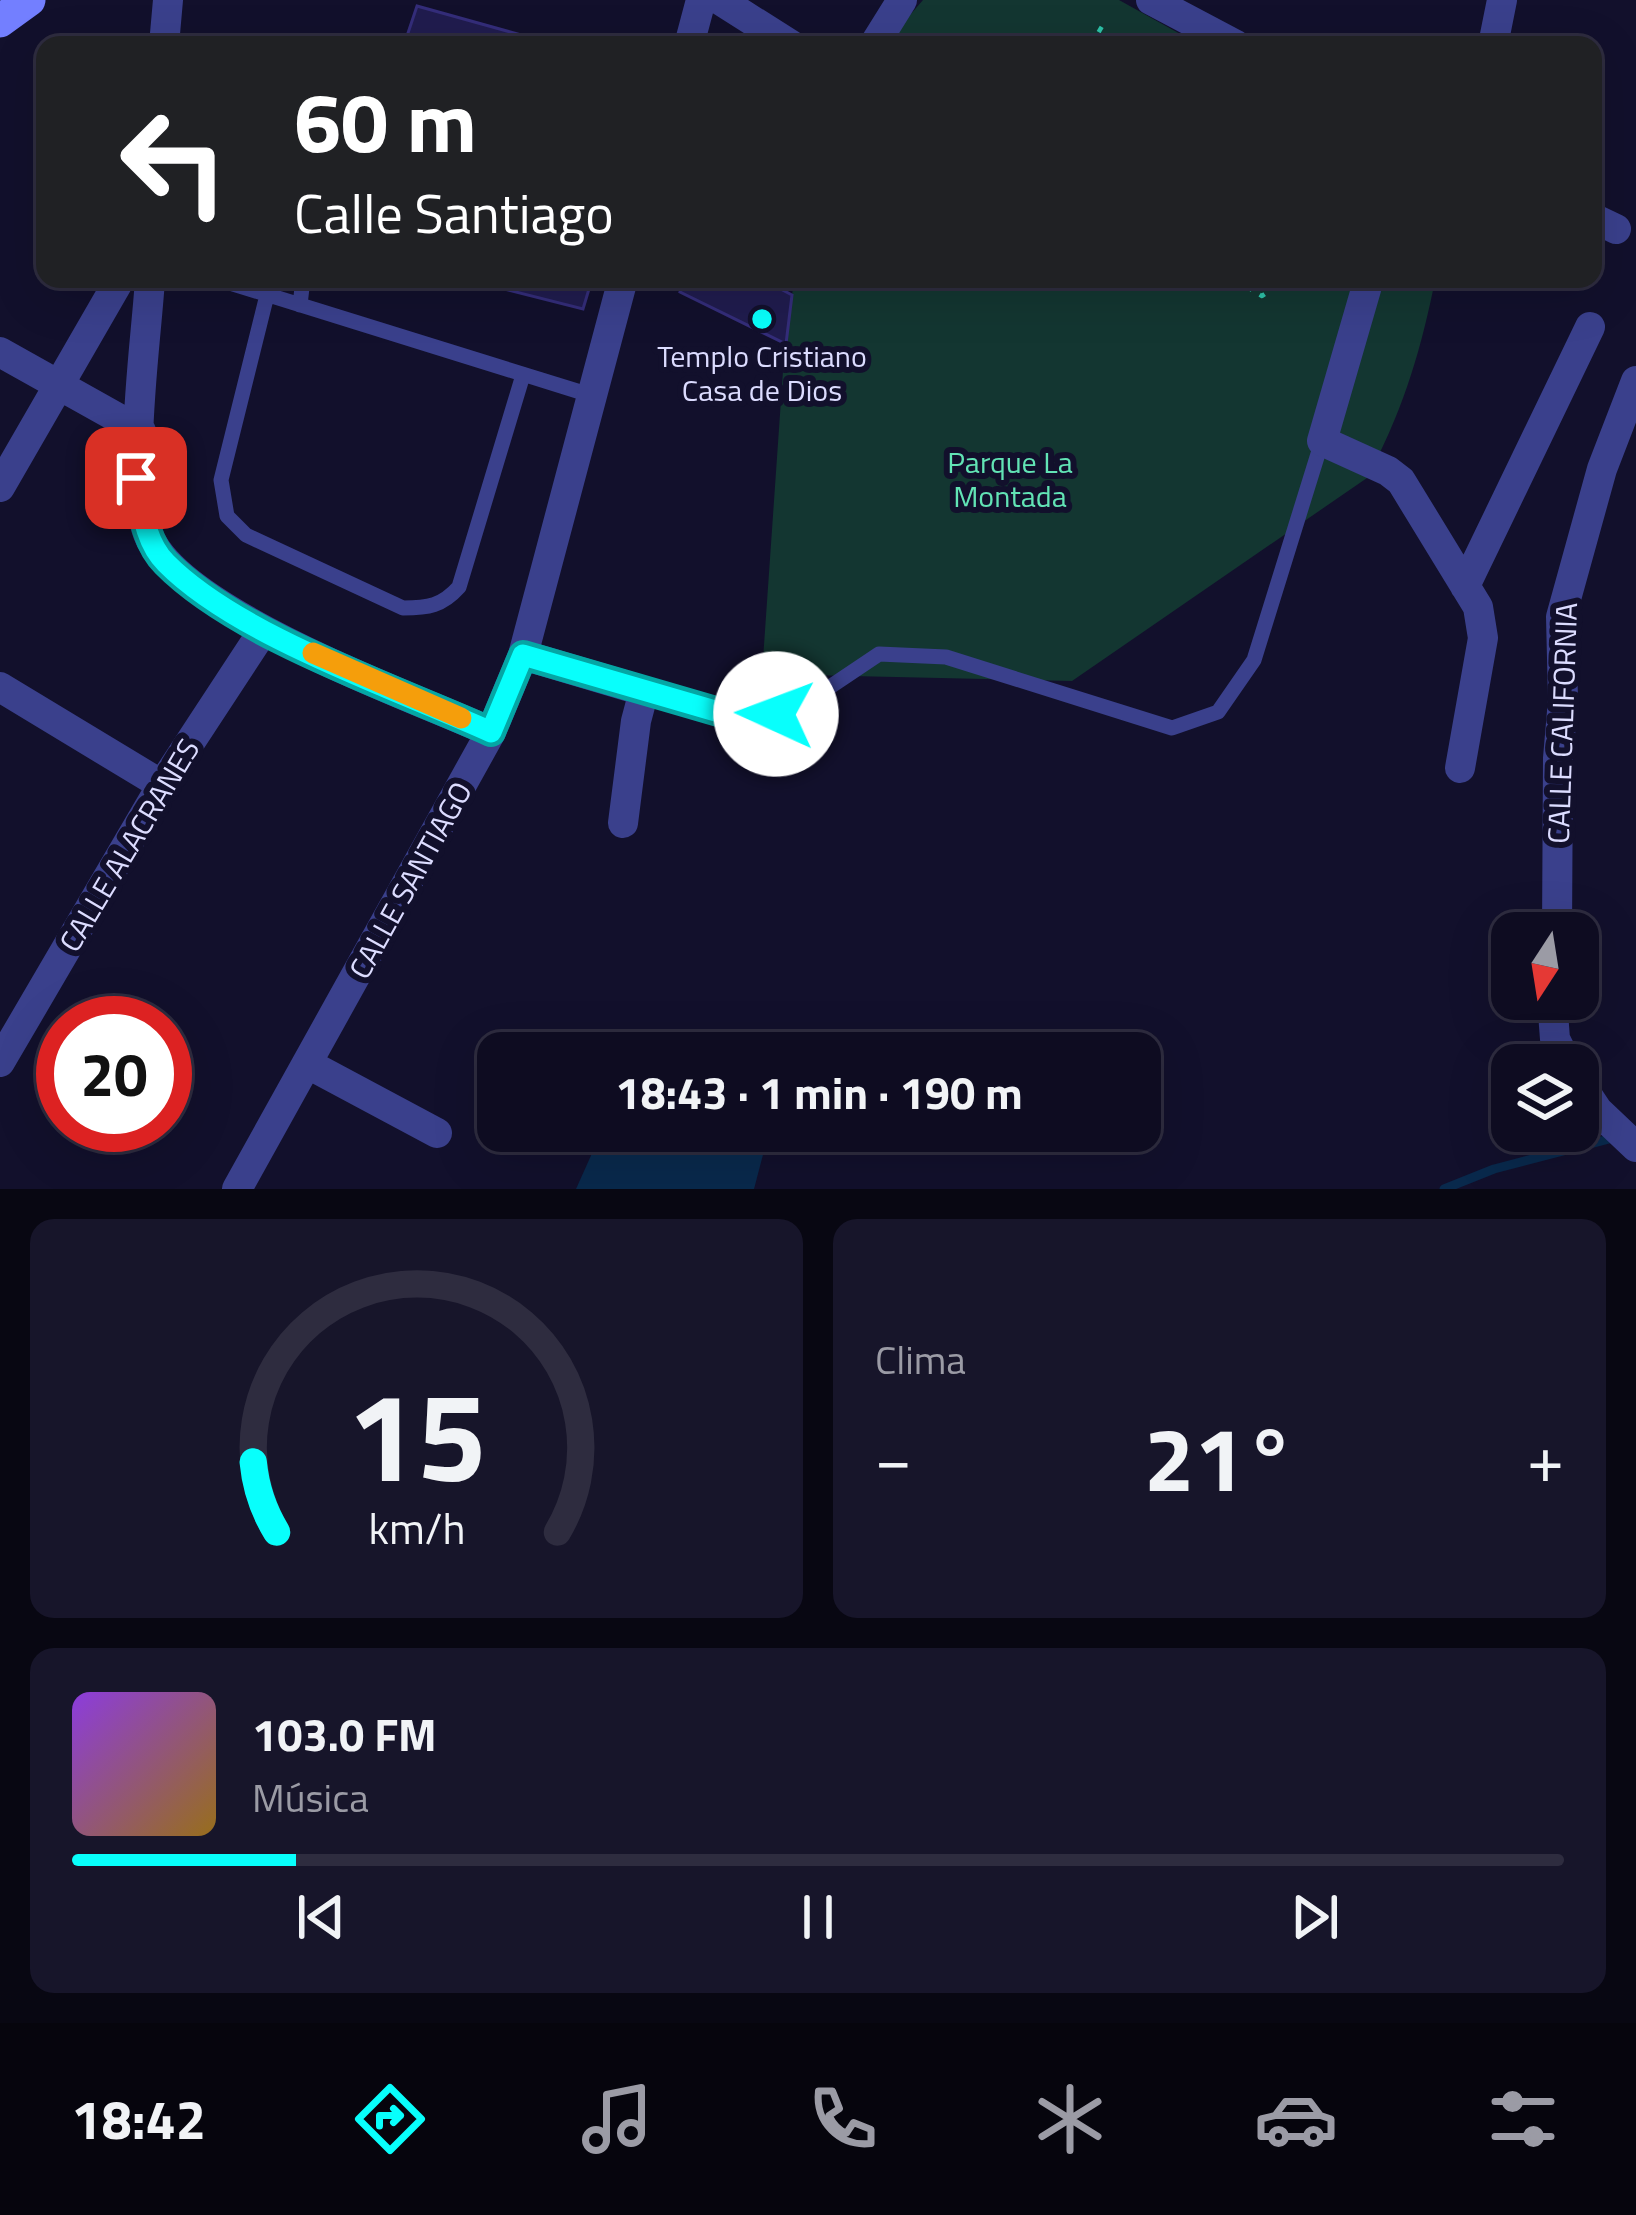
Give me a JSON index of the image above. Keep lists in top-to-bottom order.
{
  "streets": {
    "street": ["CALLE CALIFORNIA", "CALLE ALACRANES", "CALLE SANTIAGO"]
  },
  "parks": ["Parque La Montada"],
  "places": ["Templo Cristiano Casa de Dios"],
  "north": "bottom",
  "page": {
    "turn": ["60 m", "Calle Santiago"],
    "limit": "20",
    "trip": "18:43 · 1 min · 190 m",
    "tile": "Clima",
    "heat": ["−", "21°", "+"],
    "song": ["103.0 FM", "Música"],
    "tabs": "18:42",
    "gauge": ["15", "km/h"]
  }
}
